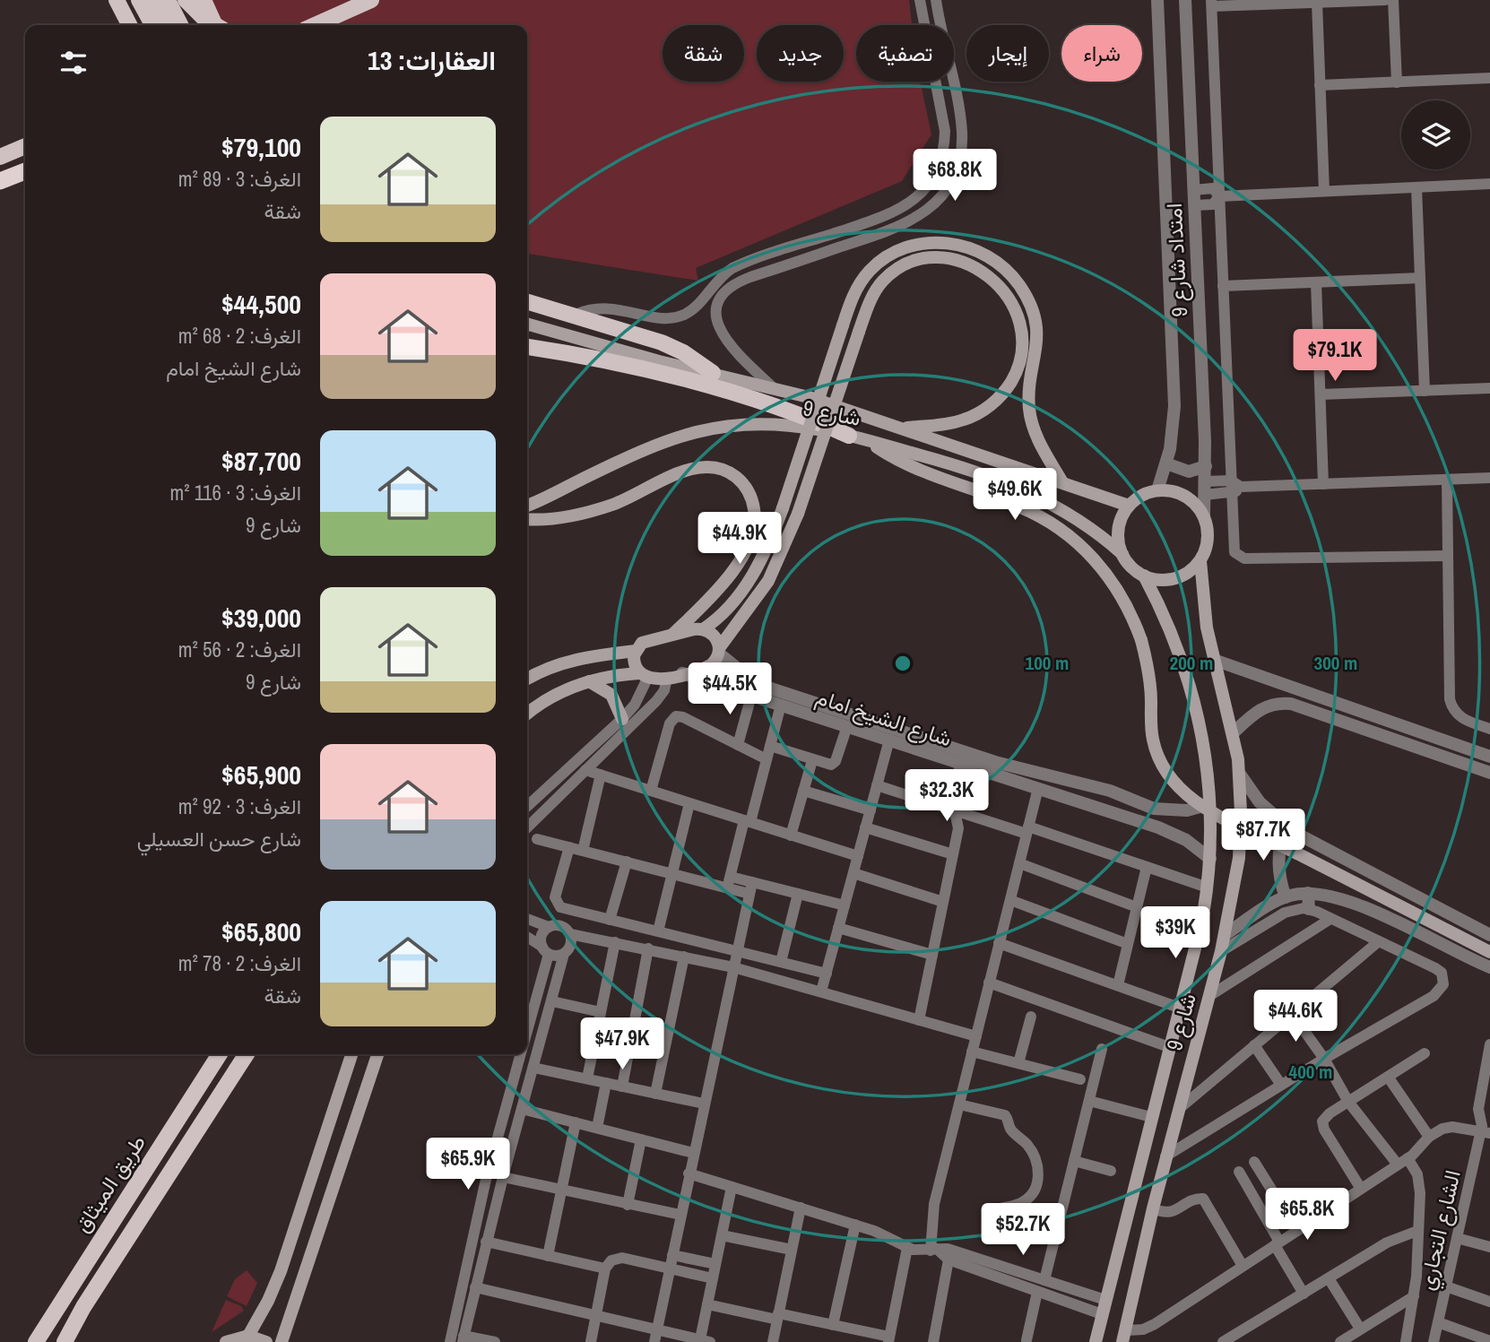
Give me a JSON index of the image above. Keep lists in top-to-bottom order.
{
  "streets": {
    "main road": ["شارع 9", "طريق الميثاق"],
    "street": ["امتداد شارع 9", "شارع الشيخ امام", "الشارع التجاري"]
  },
  "crossings": [
    ["امتداد شارع 9", "شارع 9"],
    ["شارع 9", "شارع الشيخ امام"]
  ],
  "page": {
    "chip": [
      "شراء",
      "إيجار",
      "تصفية",
      "جديد",
      "شقة"
    ],
    "heading": "العقارات: 13",
    "list": [
      {
        "name": "$79,100",
        "note": "الغرف: 3 · 89 m² · شقة"
      },
      {
        "name": "$44,500",
        "note": "الغرف: 2 · 68 m² · شارع الشيخ امام"
      },
      {
        "name": "$87,700",
        "note": "الغرف: 3 · 116 m² · شارع 9"
      },
      {
        "name": "$39,000",
        "note": "الغرف: 2 · 56 m² · شارع 9"
      },
      {
        "name": "$65,900",
        "note": "الغرف: 3 · 92 m² · شارع حسن العسيلي"
      },
      {
        "name": "$65,800",
        "note": "الغرف: 2 · 78 m² · شقة"
      }
    ],
    "price": [
      "$68.8K",
      "$79.1K",
      "$49.6K",
      "$44.9K",
      "$44.5K",
      "$32.3K",
      "$87.7K",
      "$39K",
      "$44.6K",
      "$47.9K",
      "$65.9K",
      "$65.8K",
      "$52.7K"
    ]
  },
  "rings": [
    "100 m",
    "200 m",
    "300 m",
    "400 m"
  ]
}
